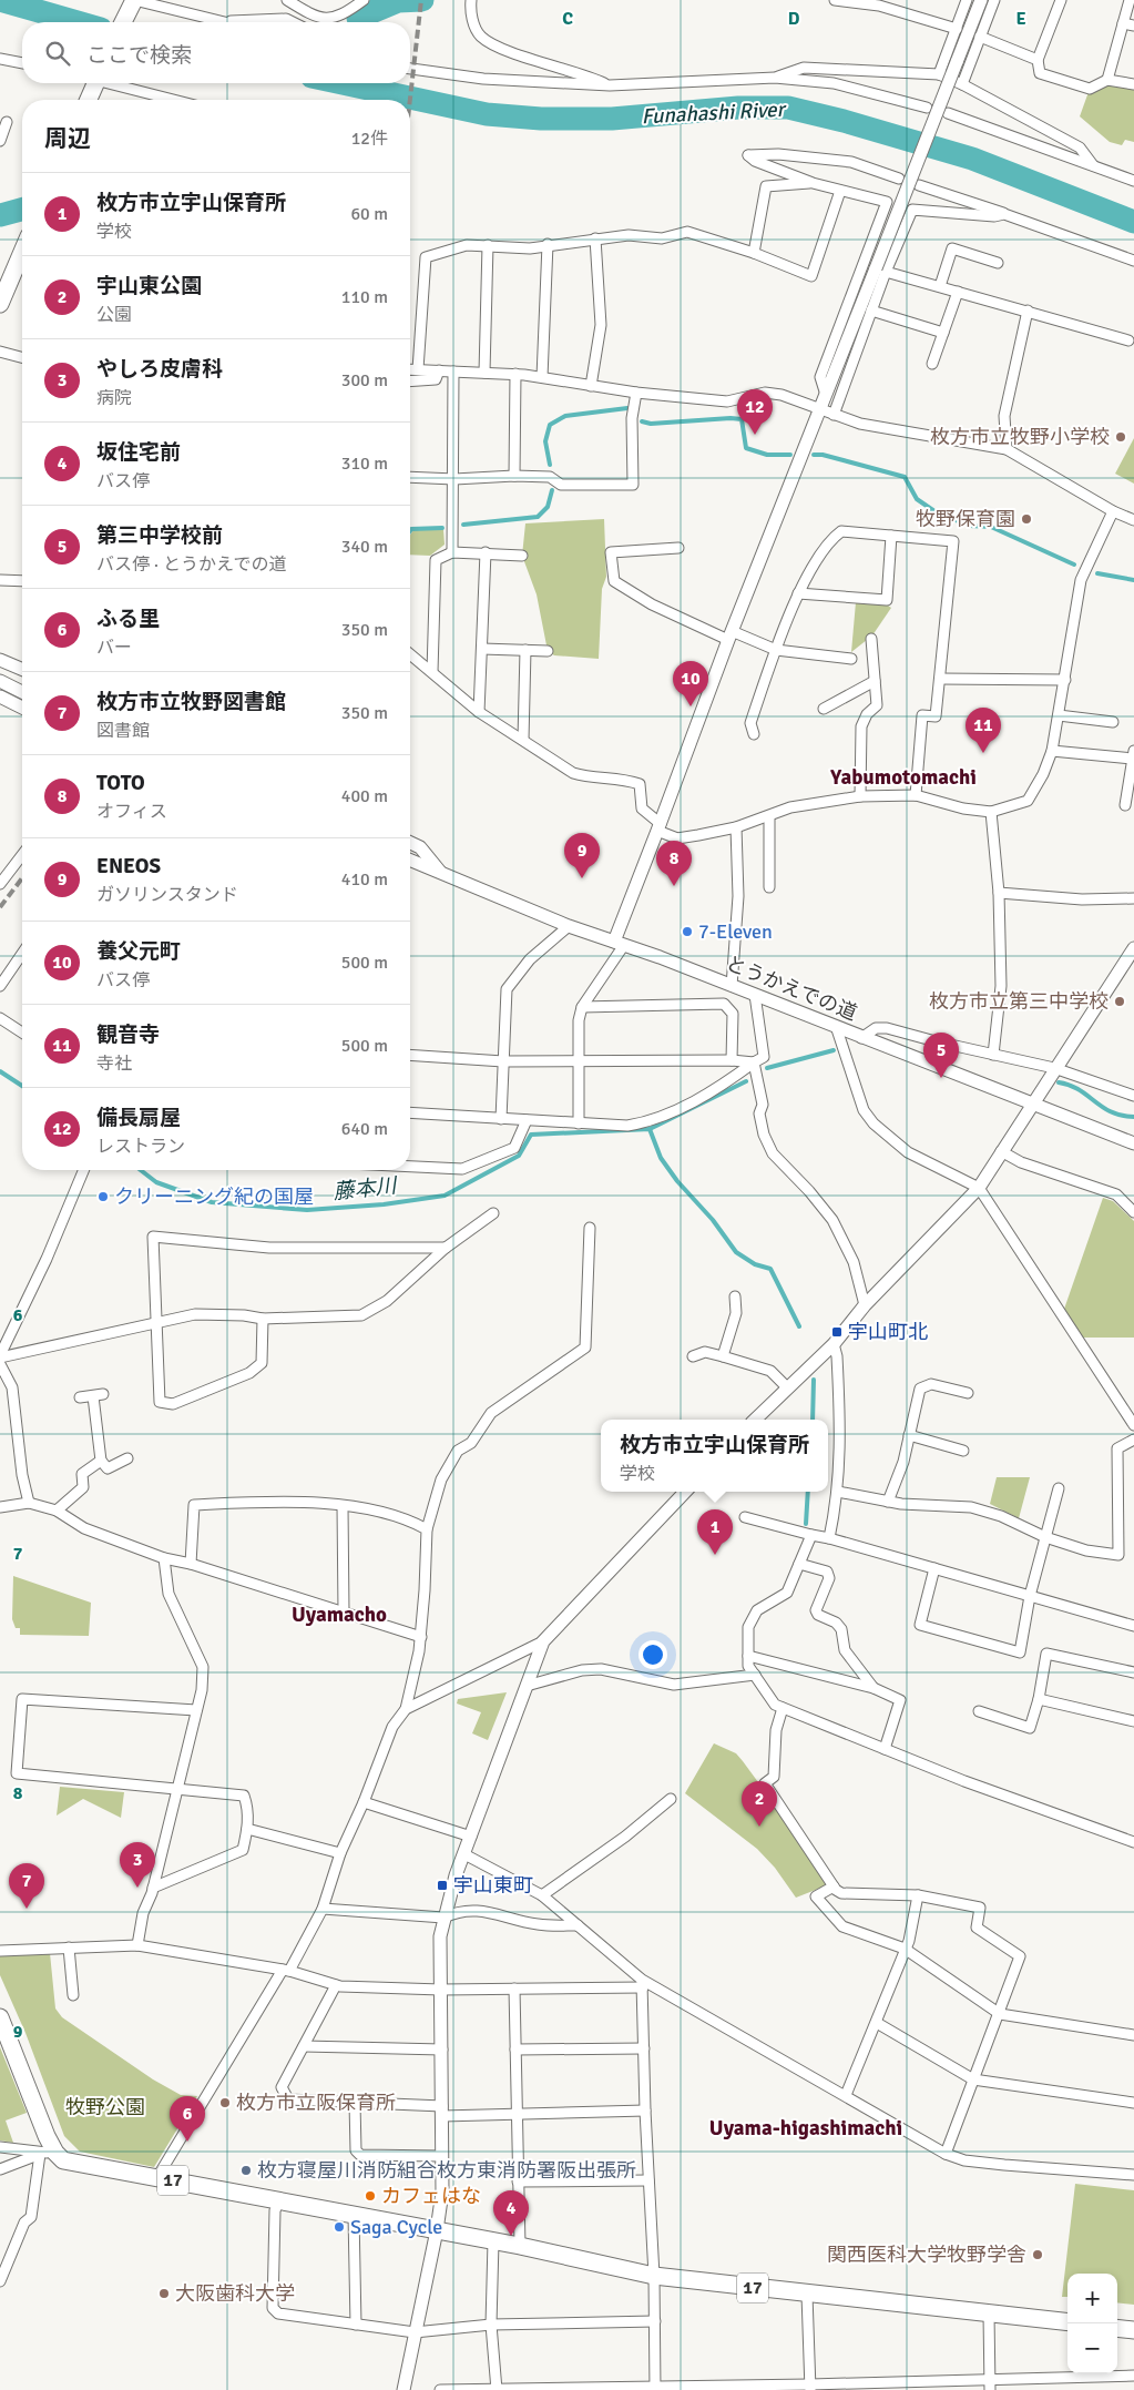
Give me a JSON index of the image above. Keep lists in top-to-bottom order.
{
  "streets": {
    "main road": ["17"],
    "street": ["とうかえでの道"]
  },
  "districts": ["Yabumotomachi", "Uyamacho", "Uyama-higashimachi"],
  "water": ["Funahashi River", "藤本川"],
  "parks": ["牧野公園"],
  "places": {
    "other": [
      "枚方市立牧野小学校",
      "牧野保育園",
      "7-Eleven",
      "枚方市立第三中学校",
      "クリーニング紀の国屋",
      "枚方市立阪保育所",
      "枚方寝屋川消防組合枚方東消防署阪出張所",
      "カフェはな",
      "Saga Cycle",
      "関西医科大学牧野学舎",
      "大阪歯科大学"
    ],
    "transit": ["宇山町北", "宇山東町"]
  },
  "page": {
    "search": "ここで検索",
    "heading": ["周辺", "12件"],
    "list": [
      {
        "mark": "1",
        "name": "枚方市立宇山保育所",
        "note": "学校",
        "value": "60 m"
      },
      {
        "mark": "2",
        "name": "宇山東公園",
        "note": "公園",
        "value": "110 m"
      },
      {
        "mark": "3",
        "name": "やしろ皮膚科",
        "note": "病院",
        "value": "300 m"
      },
      {
        "mark": "4",
        "name": "坂住宅前",
        "note": "バス停",
        "value": "310 m"
      },
      {
        "mark": "5",
        "name": "第三中学校前",
        "note": "バス停 · とうかえでの道",
        "value": "340 m"
      },
      {
        "mark": "6",
        "name": "ふる里",
        "note": "バー",
        "value": "350 m"
      },
      {
        "mark": "7",
        "name": "枚方市立牧野図書館",
        "note": "図書館",
        "value": "350 m"
      },
      {
        "mark": "8",
        "name": "TOTO",
        "note": "オフィス",
        "value": "400 m"
      },
      {
        "mark": "9",
        "name": "ENEOS",
        "note": "ガソリンスタンド",
        "value": "410 m"
      },
      {
        "mark": "10",
        "name": "養父元町",
        "note": "バス停",
        "value": "500 m"
      },
      {
        "mark": "11",
        "name": "観音寺",
        "note": "寺社",
        "value": "500 m"
      },
      {
        "mark": "12",
        "name": "備長扇屋",
        "note": "レストラン",
        "value": "640 m"
      }
    ],
    "pins": [
      "12",
      "10",
      "11",
      "9",
      "8",
      "5",
      "1",
      "2",
      "3",
      "7",
      "6",
      "4"
    ],
    "popup": ["枚方市立宇山保育所", "学校"],
    "map_buttons": ["+", "−"]
  },
  "grid": {
    "columns": ["C", "D", "E"],
    "rows": [
      "6",
      "7",
      "8",
      "9"
    ]
  }
}
